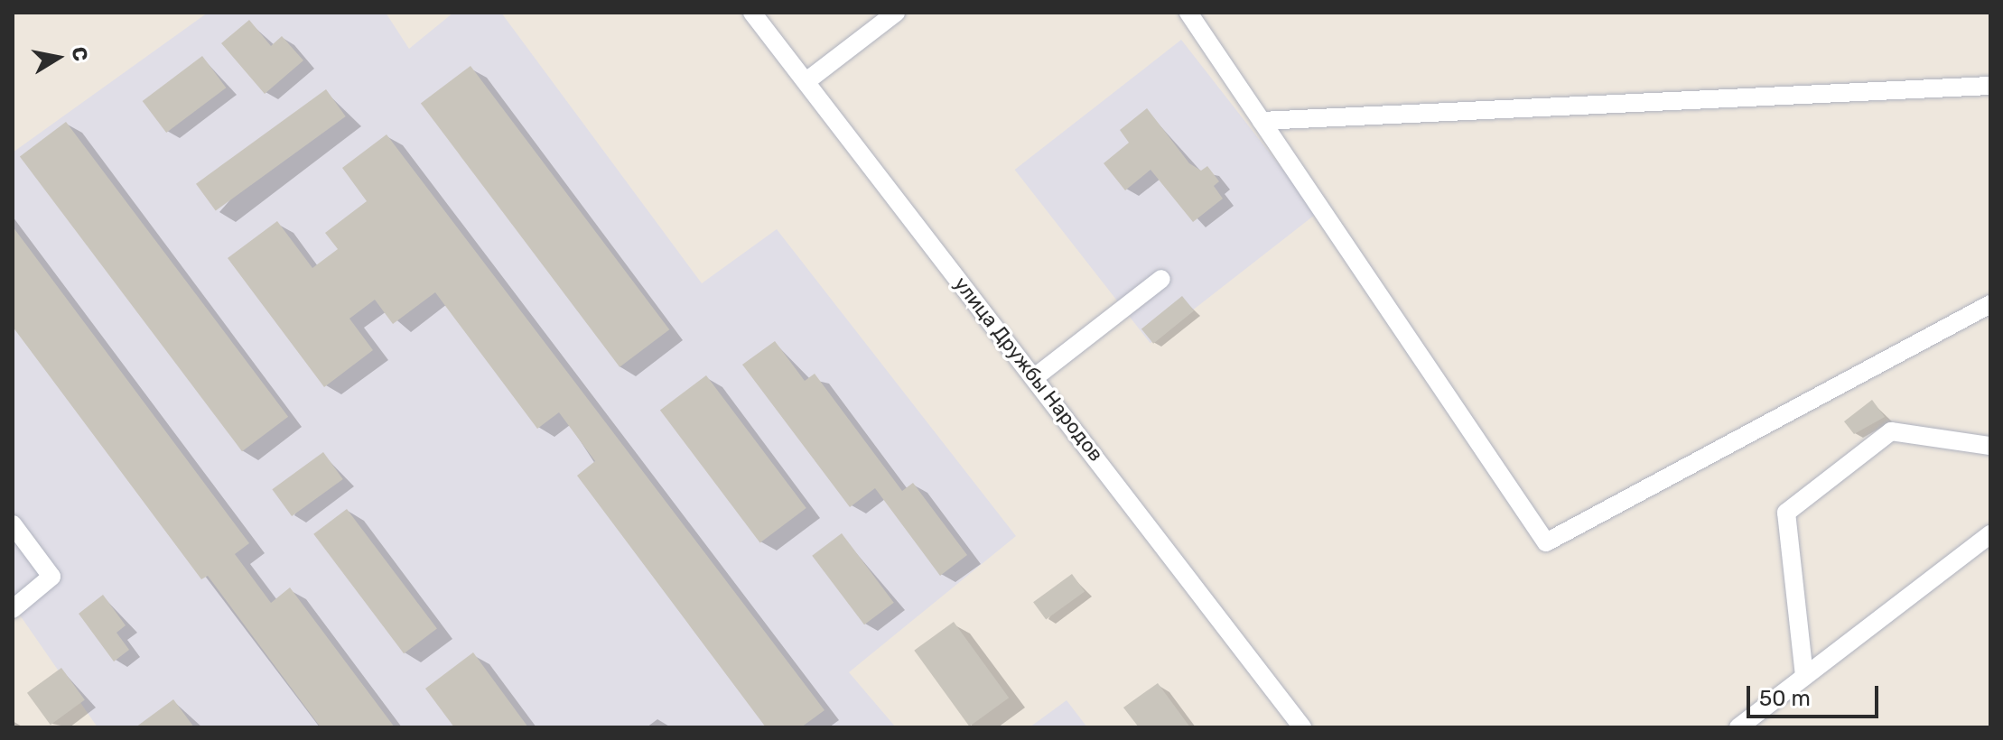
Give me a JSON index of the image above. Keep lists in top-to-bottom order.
{
  "streets": {
    "street": ["улица Дружбы Народов"]
  },
  "scale_bar": "50 m",
  "north": "right"
}
